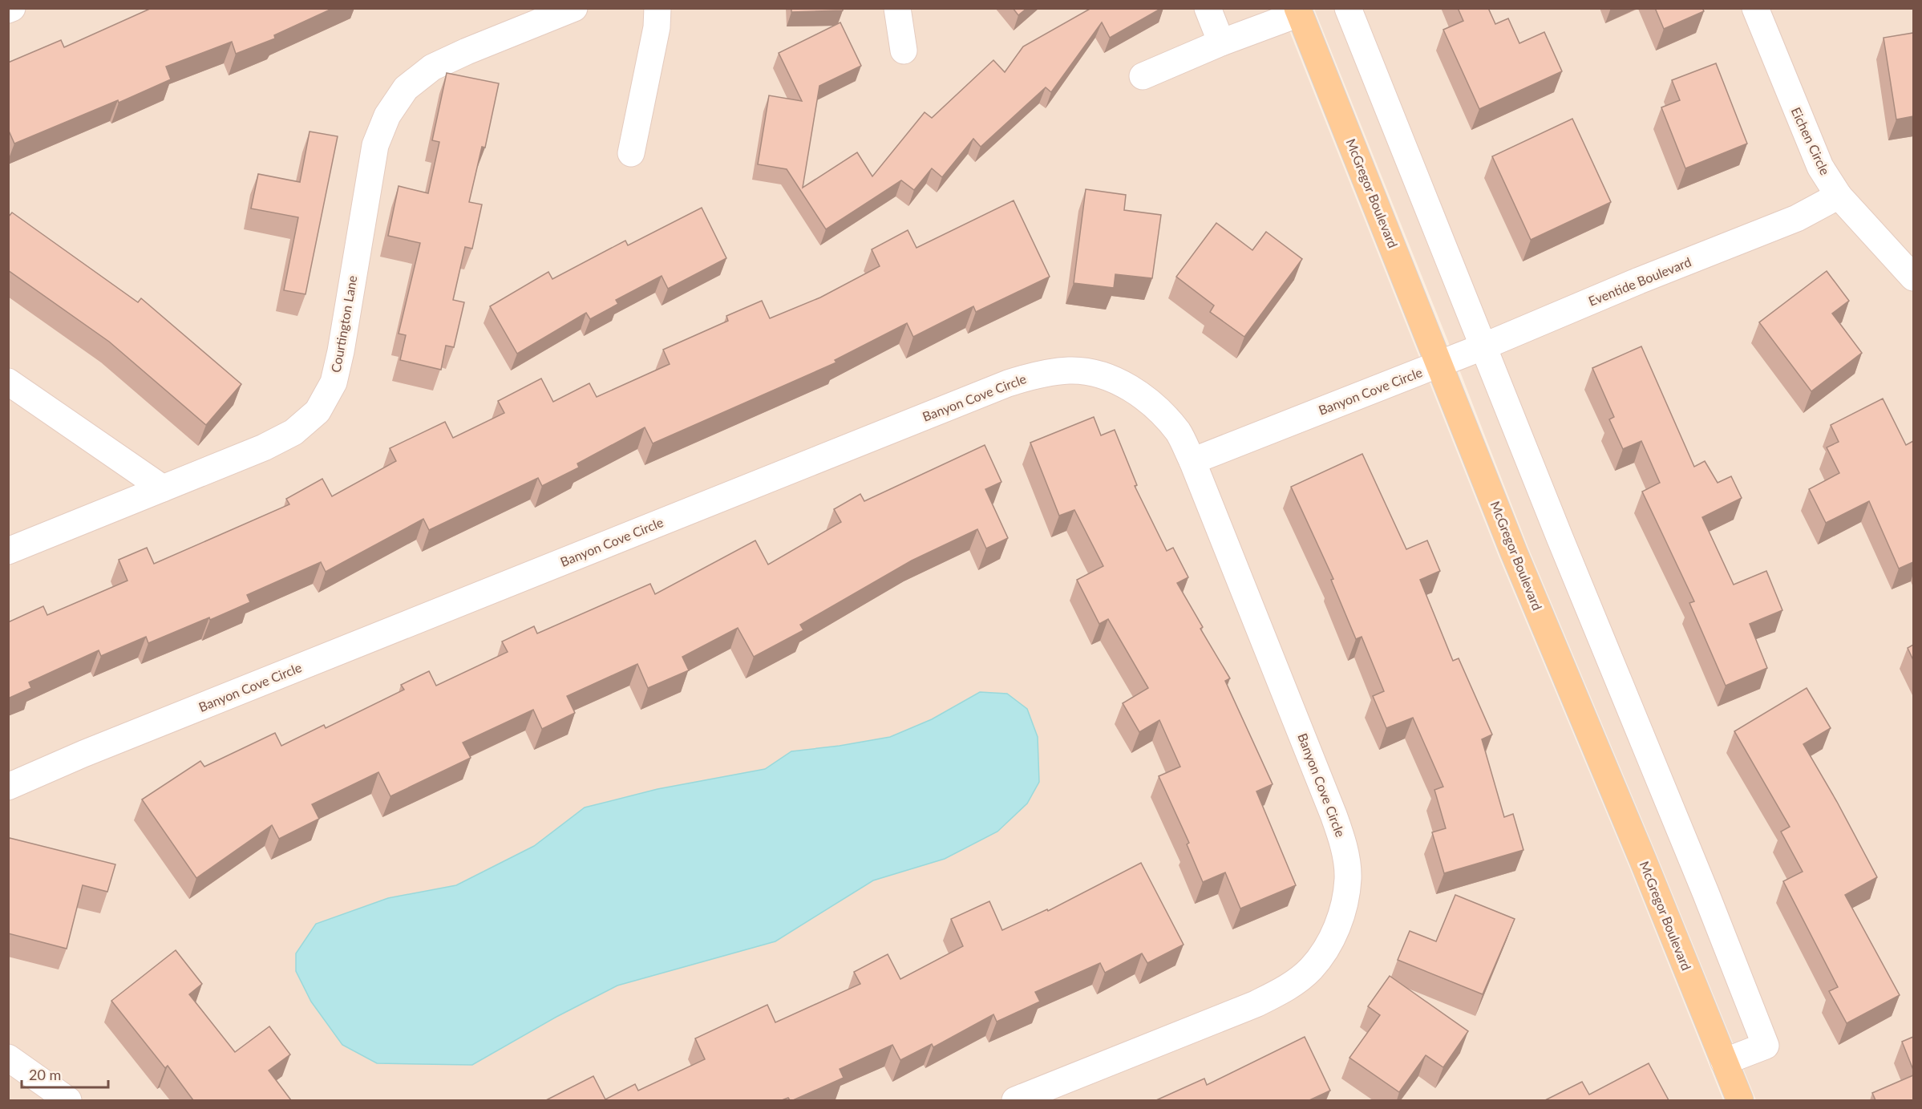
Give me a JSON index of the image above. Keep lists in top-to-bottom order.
{
  "streets": {
    "main road": ["McGregor Boulevard"],
    "street": [
      "Eichen Circle",
      "Eventide Boulevard",
      "Courtington Lane",
      "Banyon Cove Circle"
    ]
  },
  "crossings": [
    ["Eichen Circle", "Eventide Boulevard"],
    ["McGregor Boulevard", "Eventide Boulevard"],
    ["McGregor Boulevard", "Banyon Cove Circle"],
    ["Eventide Boulevard", "Banyon Cove Circle"]
  ],
  "scale_bar": "20 m"
}
